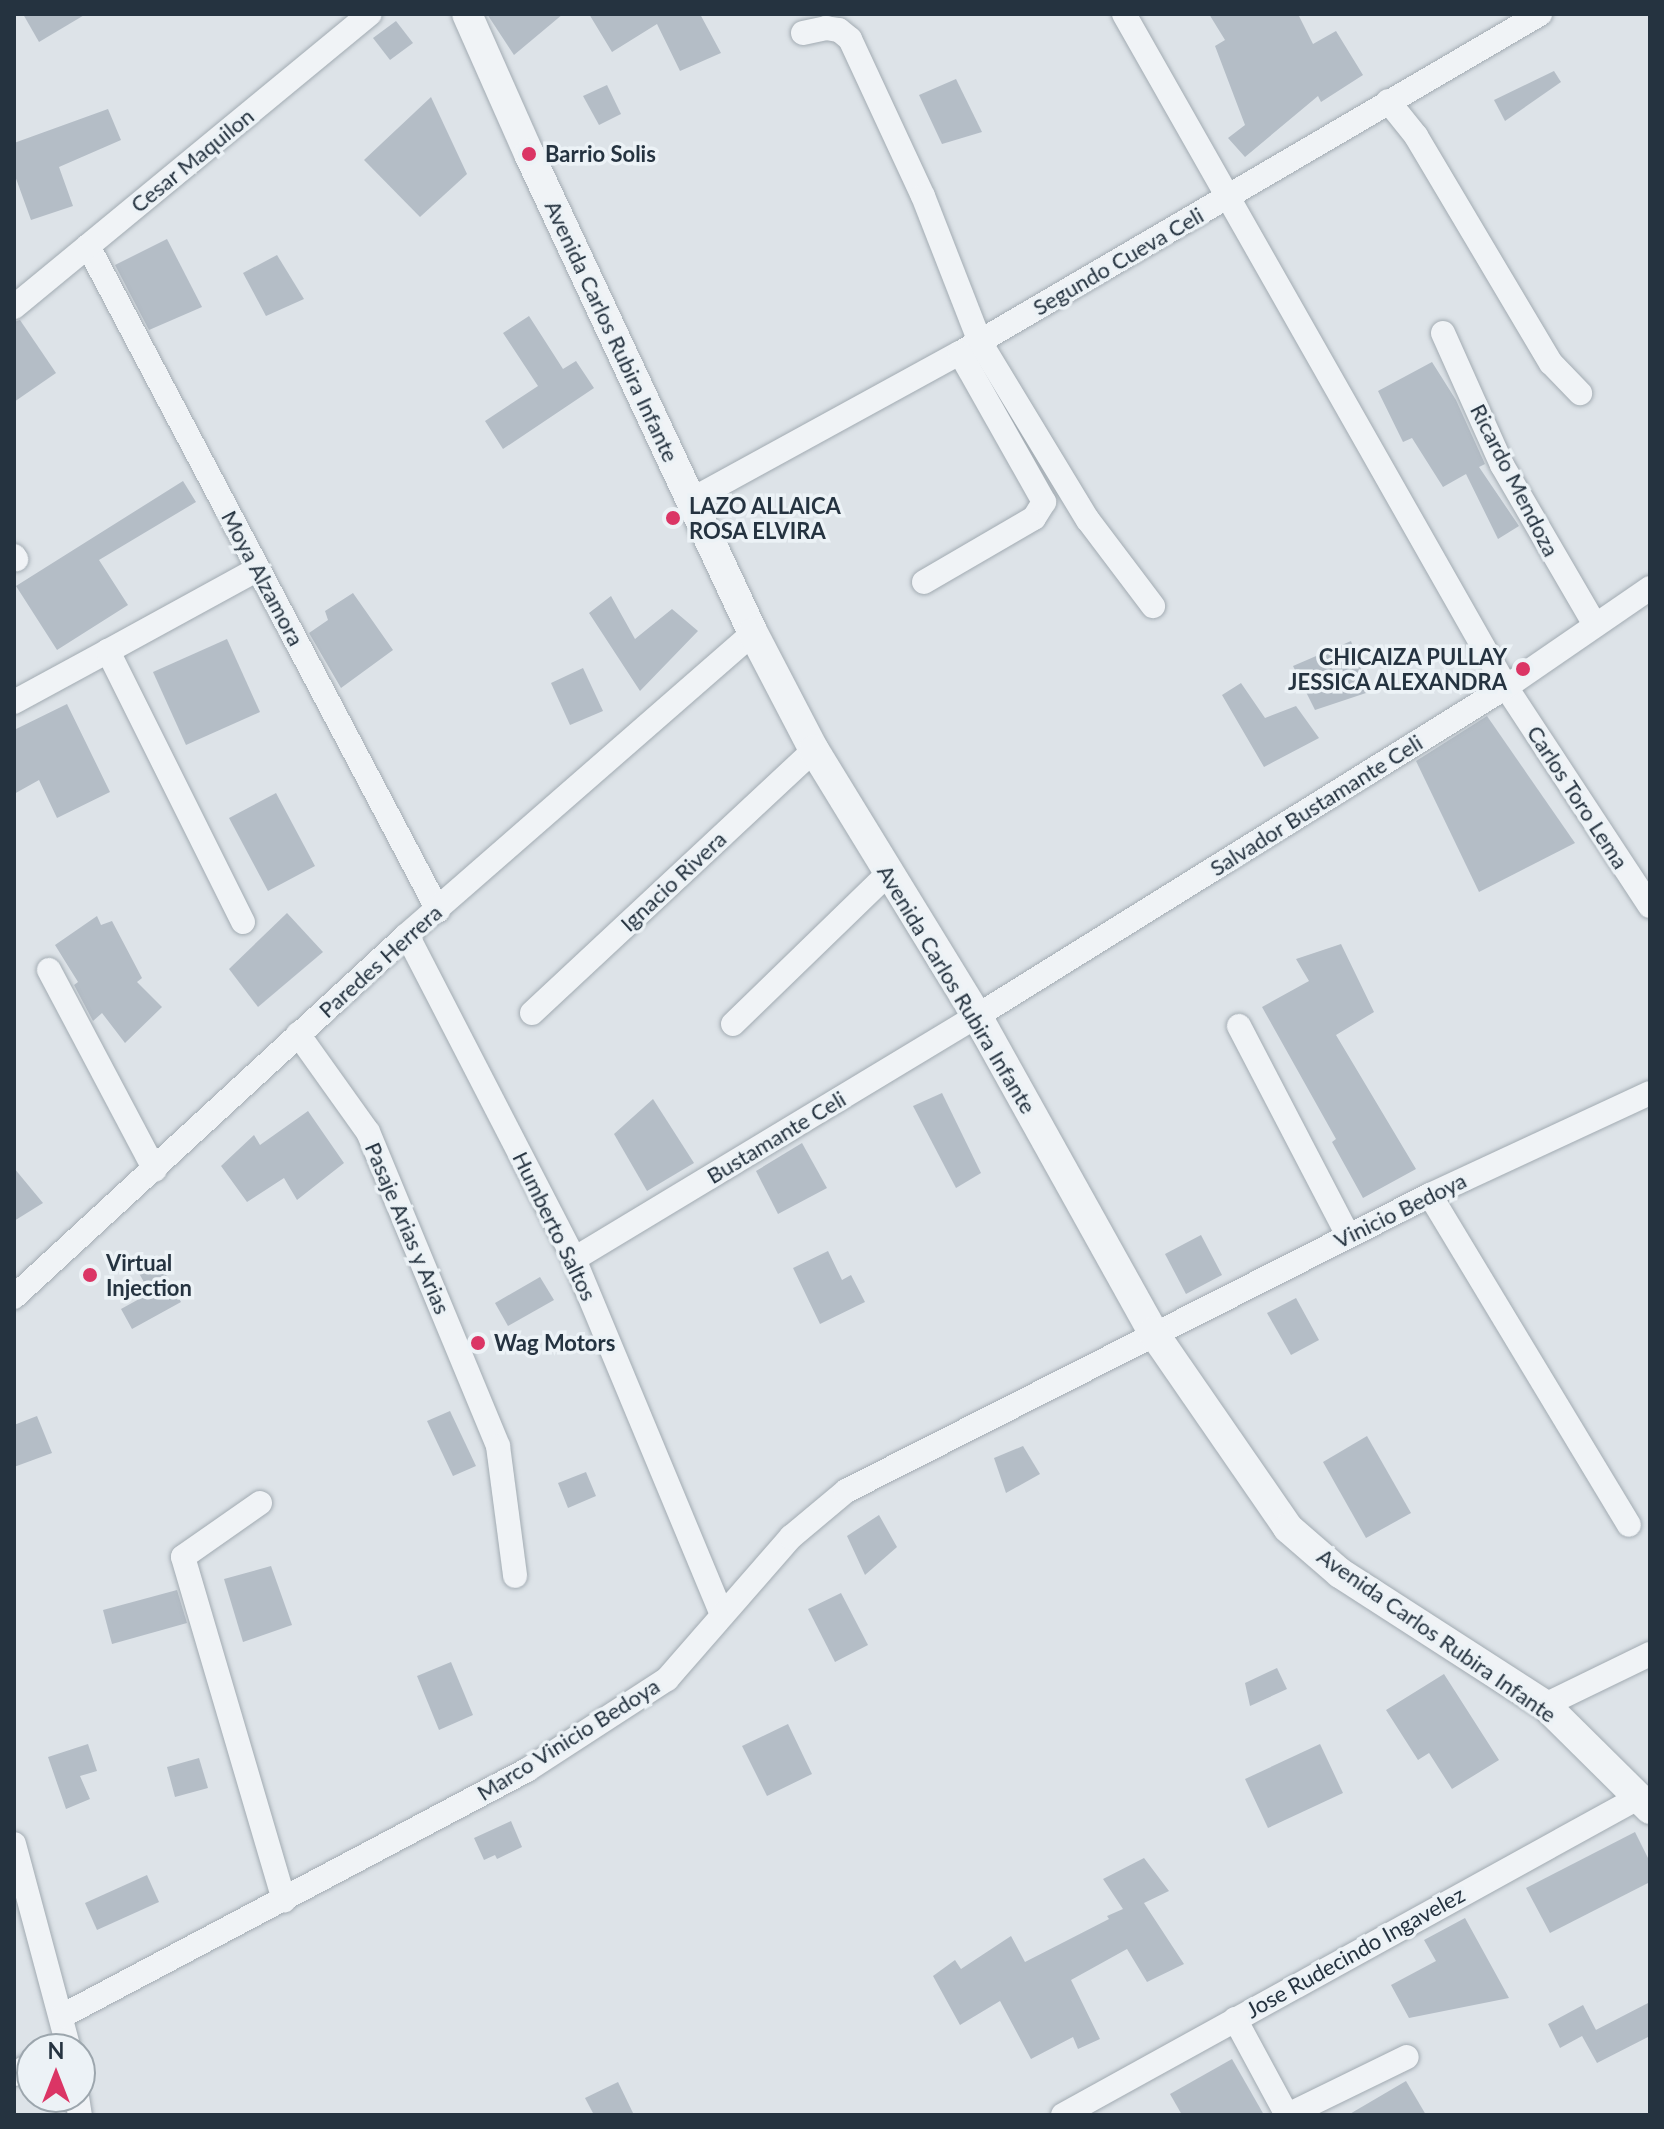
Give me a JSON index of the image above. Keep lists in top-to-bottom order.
{
  "streets": {
    "street": [
      "Cesar Maquilon",
      "Segundo Cueva Celi",
      "Avenida Carlos Rubira Infante",
      "Ricardo Mendoza",
      "Moya Alzamora",
      "Carlos Toro Lema",
      "Salvador Bustamante Celi",
      "Ignacio Rivera",
      "Paredes Herrera",
      "Bustamante Celi",
      "Vinicio Bedoya",
      "Humberto Saltos",
      "Pasaje Arias y Arias",
      "Marco Vinicio Bedoya",
      "Jose Rudecindo Ingavelez"
    ]
  },
  "crossings": [
    ["Cesar Maquilon", "Moya Alzamora"],
    ["Segundo Cueva Celi", "Avenida Carlos Rubira Infante"],
    ["Segundo Cueva Celi", "Carlos Toro Lema"],
    ["Avenida Carlos Rubira Infante", "Salvador Bustamante Celi"],
    ["Avenida Carlos Rubira Infante", "Ignacio Rivera"],
    ["Avenida Carlos Rubira Infante", "Paredes Herrera"],
    ["Avenida Carlos Rubira Infante", "Bustamante Celi"],
    ["Avenida Carlos Rubira Infante", "Vinicio Bedoya"],
    ["Avenida Carlos Rubira Infante", "Marco Vinicio Bedoya"],
    ["Avenida Carlos Rubira Infante", "Jose Rudecindo Ingavelez"],
    ["Ricardo Mendoza", "Salvador Bustamante Celi"],
    ["Moya Alzamora", "Paredes Herrera"],
    ["Carlos Toro Lema", "Salvador Bustamante Celi"],
    ["Salvador Bustamante Celi", "Bustamante Celi"],
    ["Paredes Herrera", "Humberto Saltos"],
    ["Paredes Herrera", "Pasaje Arias y Arias"],
    ["Bustamante Celi", "Humberto Saltos"],
    ["Vinicio Bedoya", "Marco Vinicio Bedoya"],
    ["Humberto Saltos", "Marco Vinicio Bedoya"]
  ],
  "places": [
    "Barrio Solis",
    "LAZO ALLAICA ROSA ELVIRA",
    "CHICAIZA PULLAY JESSICA ALEXANDRA",
    "Virtual Injection",
    "Wag Motors"
  ],
  "north": "top"
}
